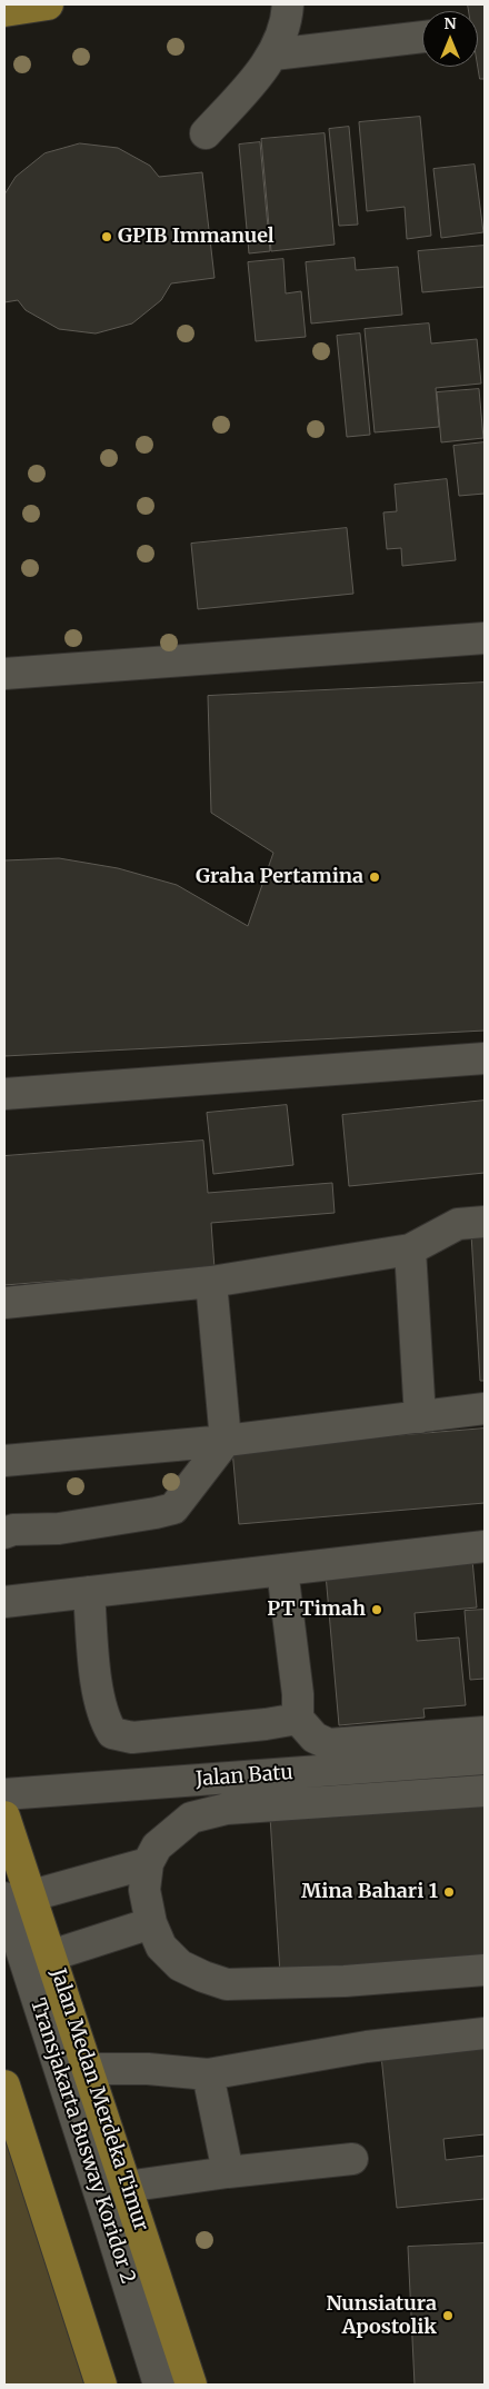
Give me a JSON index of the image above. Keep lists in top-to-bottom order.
{
  "streets": {
    "main road": ["Jalan Medan Merdeka Timur"],
    "lane": ["Jalan Batu", "Transjakarta Busway Koridor 2"]
  },
  "crossings": [
    ["Jalan Medan Merdeka Timur", "Transjakarta Busway Koridor 2"]
  ],
  "places": [
    "GPIB Immanuel",
    "Graha Pertamina",
    "PT Timah",
    "Mina Bahari 1",
    "Nunsiatura Apostolik"
  ],
  "north": "top"
}
